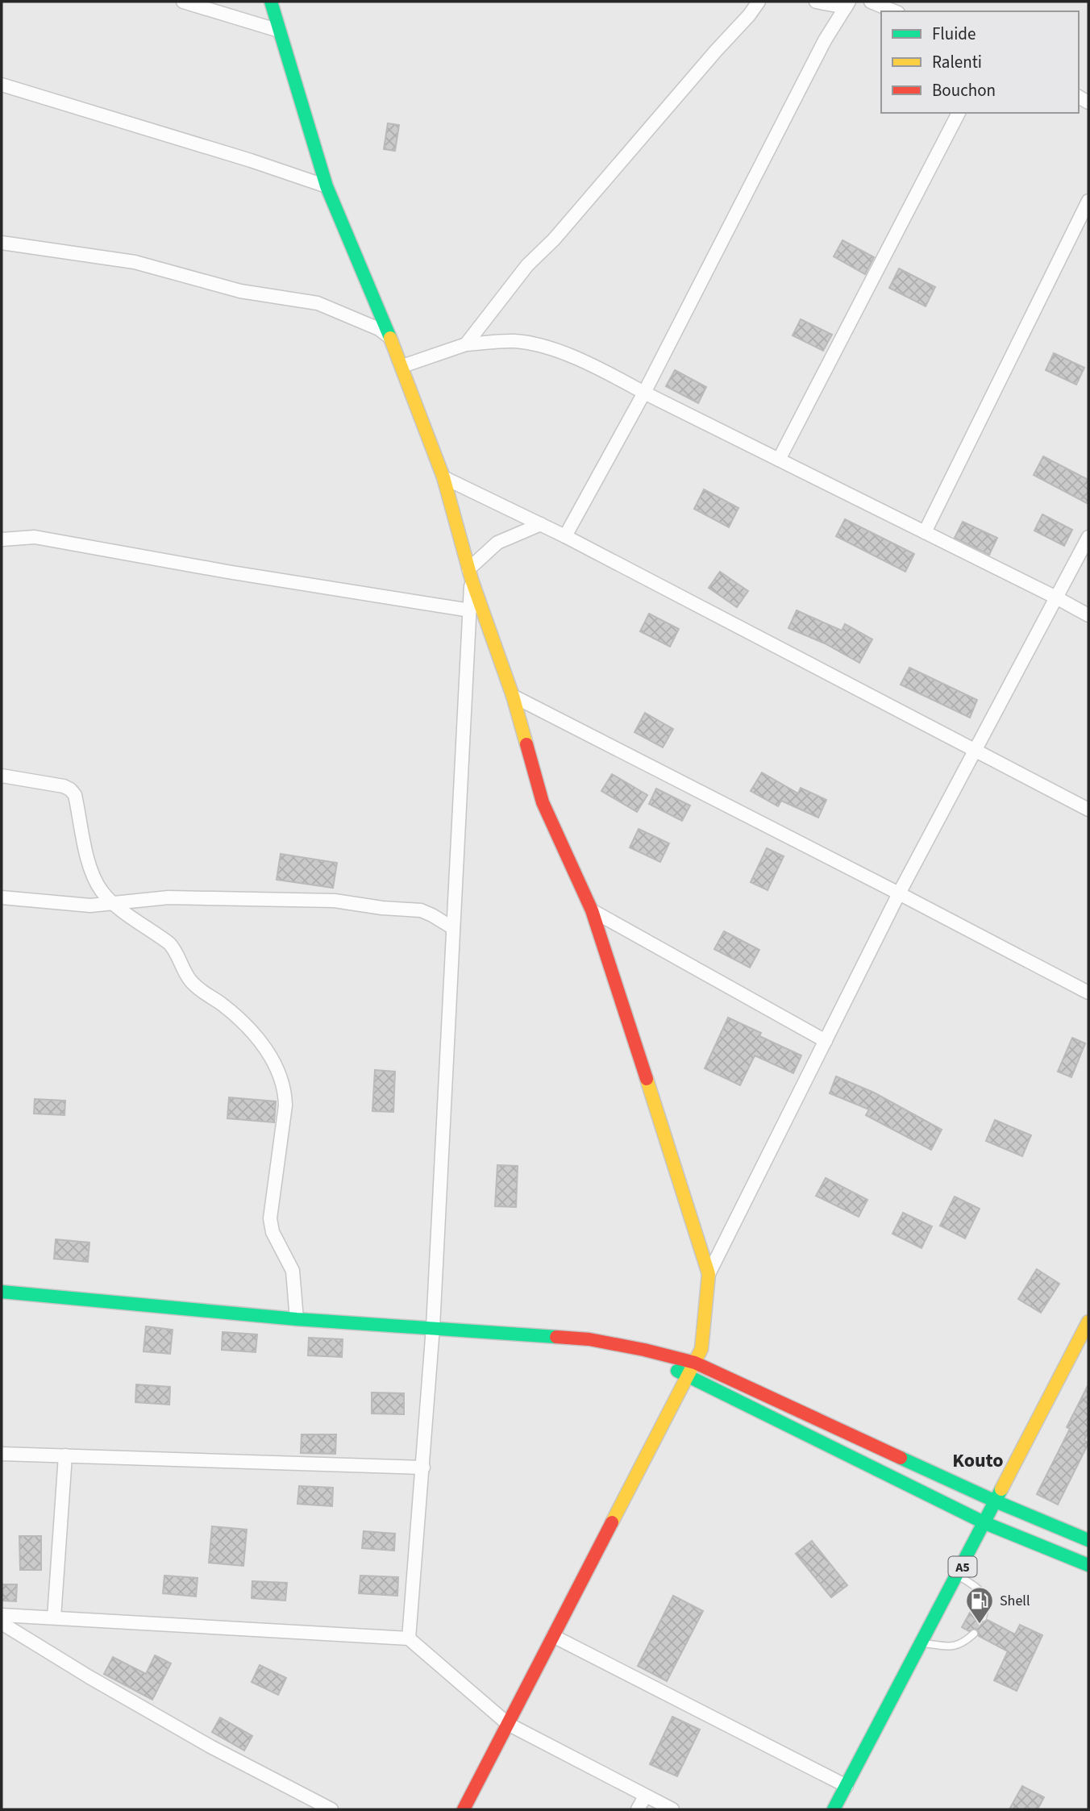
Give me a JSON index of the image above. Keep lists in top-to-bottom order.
{
  "streets": {
    "main road": ["A5"]
  },
  "districts": ["Kouto"],
  "places": {
    "fuel station": ["Shell"]
  },
  "legend": ["Fluide", "Ralenti", "Bouchon"]
}
